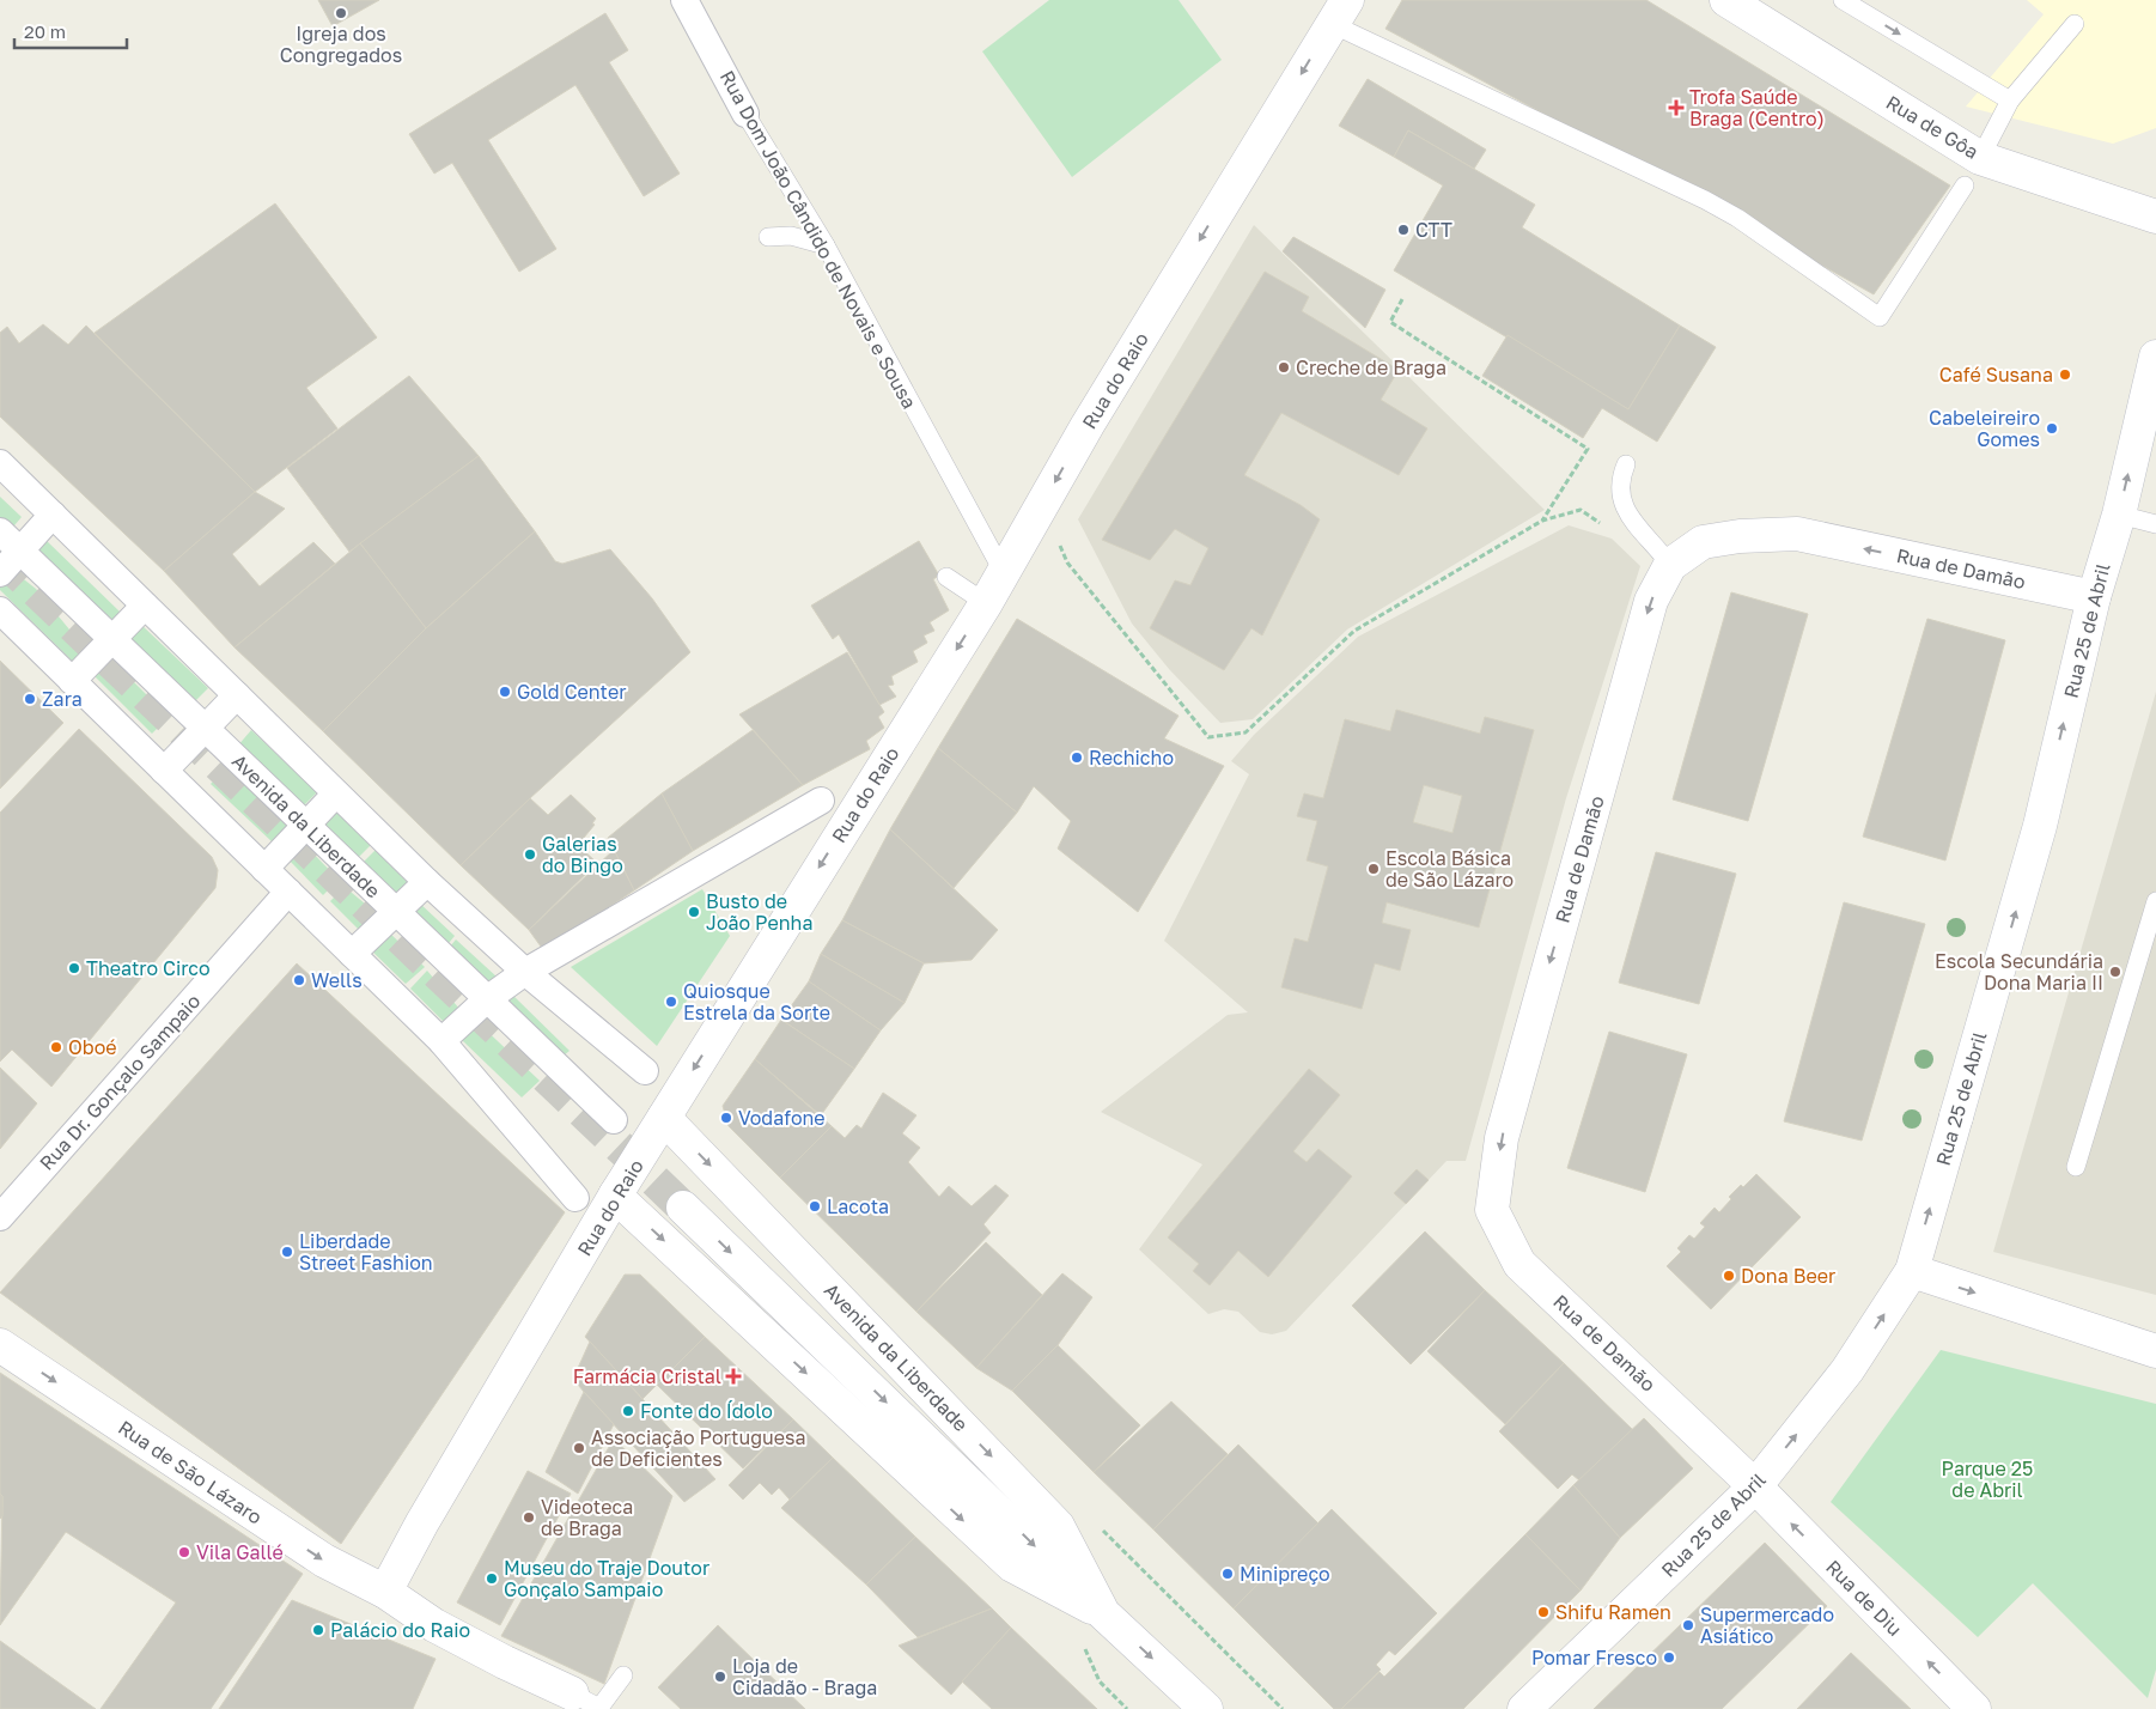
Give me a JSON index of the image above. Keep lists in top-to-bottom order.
{
  "streets": {
    "street": [
      "Rua de Gôa",
      "Rua Dom João Cândido de Novais e Sousa",
      "Rua do Raio",
      "Rua de Damão",
      "Rua 25 de Abril",
      "Avenida da Liberdade",
      "Rua Dr. Gonçalo Sampaio",
      "Rua de São Lázaro",
      "Rua de Diu"
    ]
  },
  "crossings": [
    ["Rua Dom João Cândido de Novais e Sousa", "Rua do Raio"],
    ["Rua do Raio", "Avenida da Liberdade"],
    ["Rua do Raio", "Rua de São Lázaro"],
    ["Rua de Damão", "Rua 25 de Abril"],
    ["Rua de Damão", "Rua de Diu"],
    ["Rua 25 de Abril", "Rua de Diu"]
  ],
  "one_way": [
    "Rua do Raio",
    "Rua 25 de Abril",
    "Avenida da Liberdade",
    "Rua de São Lázaro",
    "Rua de Diu"
  ],
  "parks": ["Parque 25 de Abril"],
  "places": {
    "other": [
      "Igreja dos Congregados",
      "CTT",
      "Creche de Braga",
      "Café Susana",
      "Cabeleireiro Gomes",
      "Gold Center",
      "Zara",
      "Rechicho",
      "Galerias do Bingo",
      "Escola Básica de São Lázaro",
      "Busto de João Penha",
      "Theatro Circo",
      "Escola Secundária Dona Maria II",
      "Wells",
      "Quiosque Estrela da Sorte",
      "Oboé",
      "Vodafone",
      "Lacota",
      "Liberdade Street Fashion",
      "Dona Beer",
      "Fonte do Ídolo",
      "Associação Portuguesa de Deficientes",
      "Videoteca de Braga",
      "Vila Gallé",
      "Minipreço",
      "Museu do Traje Doutor Gonçalo Sampaio",
      "Shifu Ramen",
      "Supermercado Asiático",
      "Palácio do Raio",
      "Pomar Fresco",
      "Loja de Cidadão - Braga"
    ],
    "health": ["Trofa Saúde Braga (Centro)", "Farmácia Cristal"]
  },
  "scale_bar": "20 m"
}
